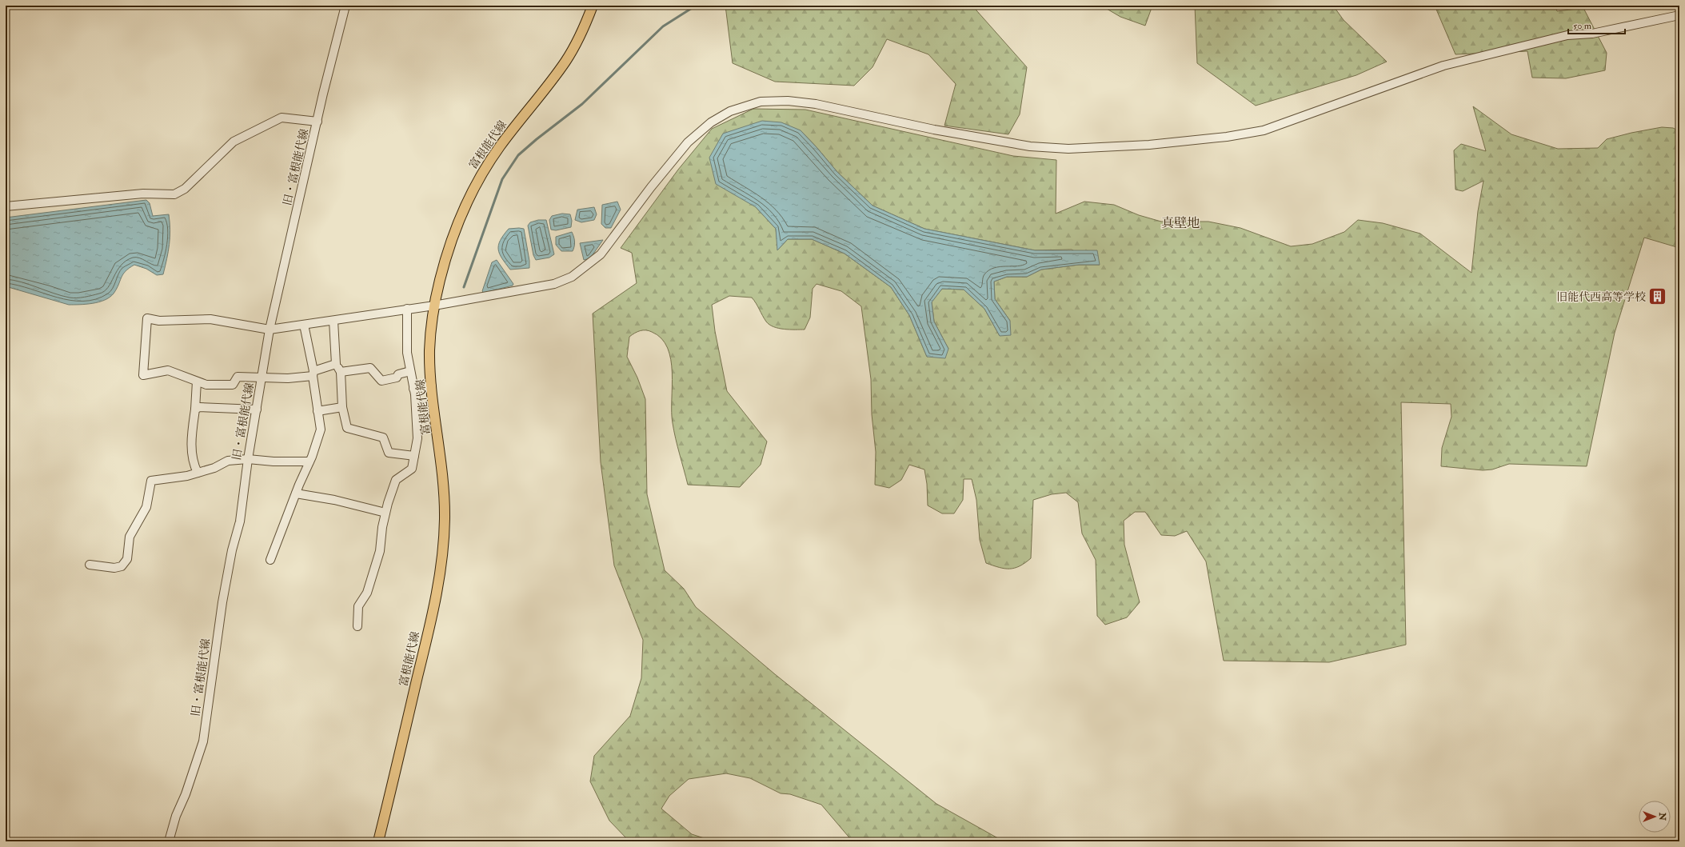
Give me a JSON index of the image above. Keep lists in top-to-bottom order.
{
  "streets": {
    "main road": ["富根能代線"],
    "street": ["旧・富根能代線"]
  },
  "districts": ["真壁地"],
  "places": {
    "building": ["旧能代西高等学校"]
  },
  "scale_bar": "50 m",
  "north": "right"
}
